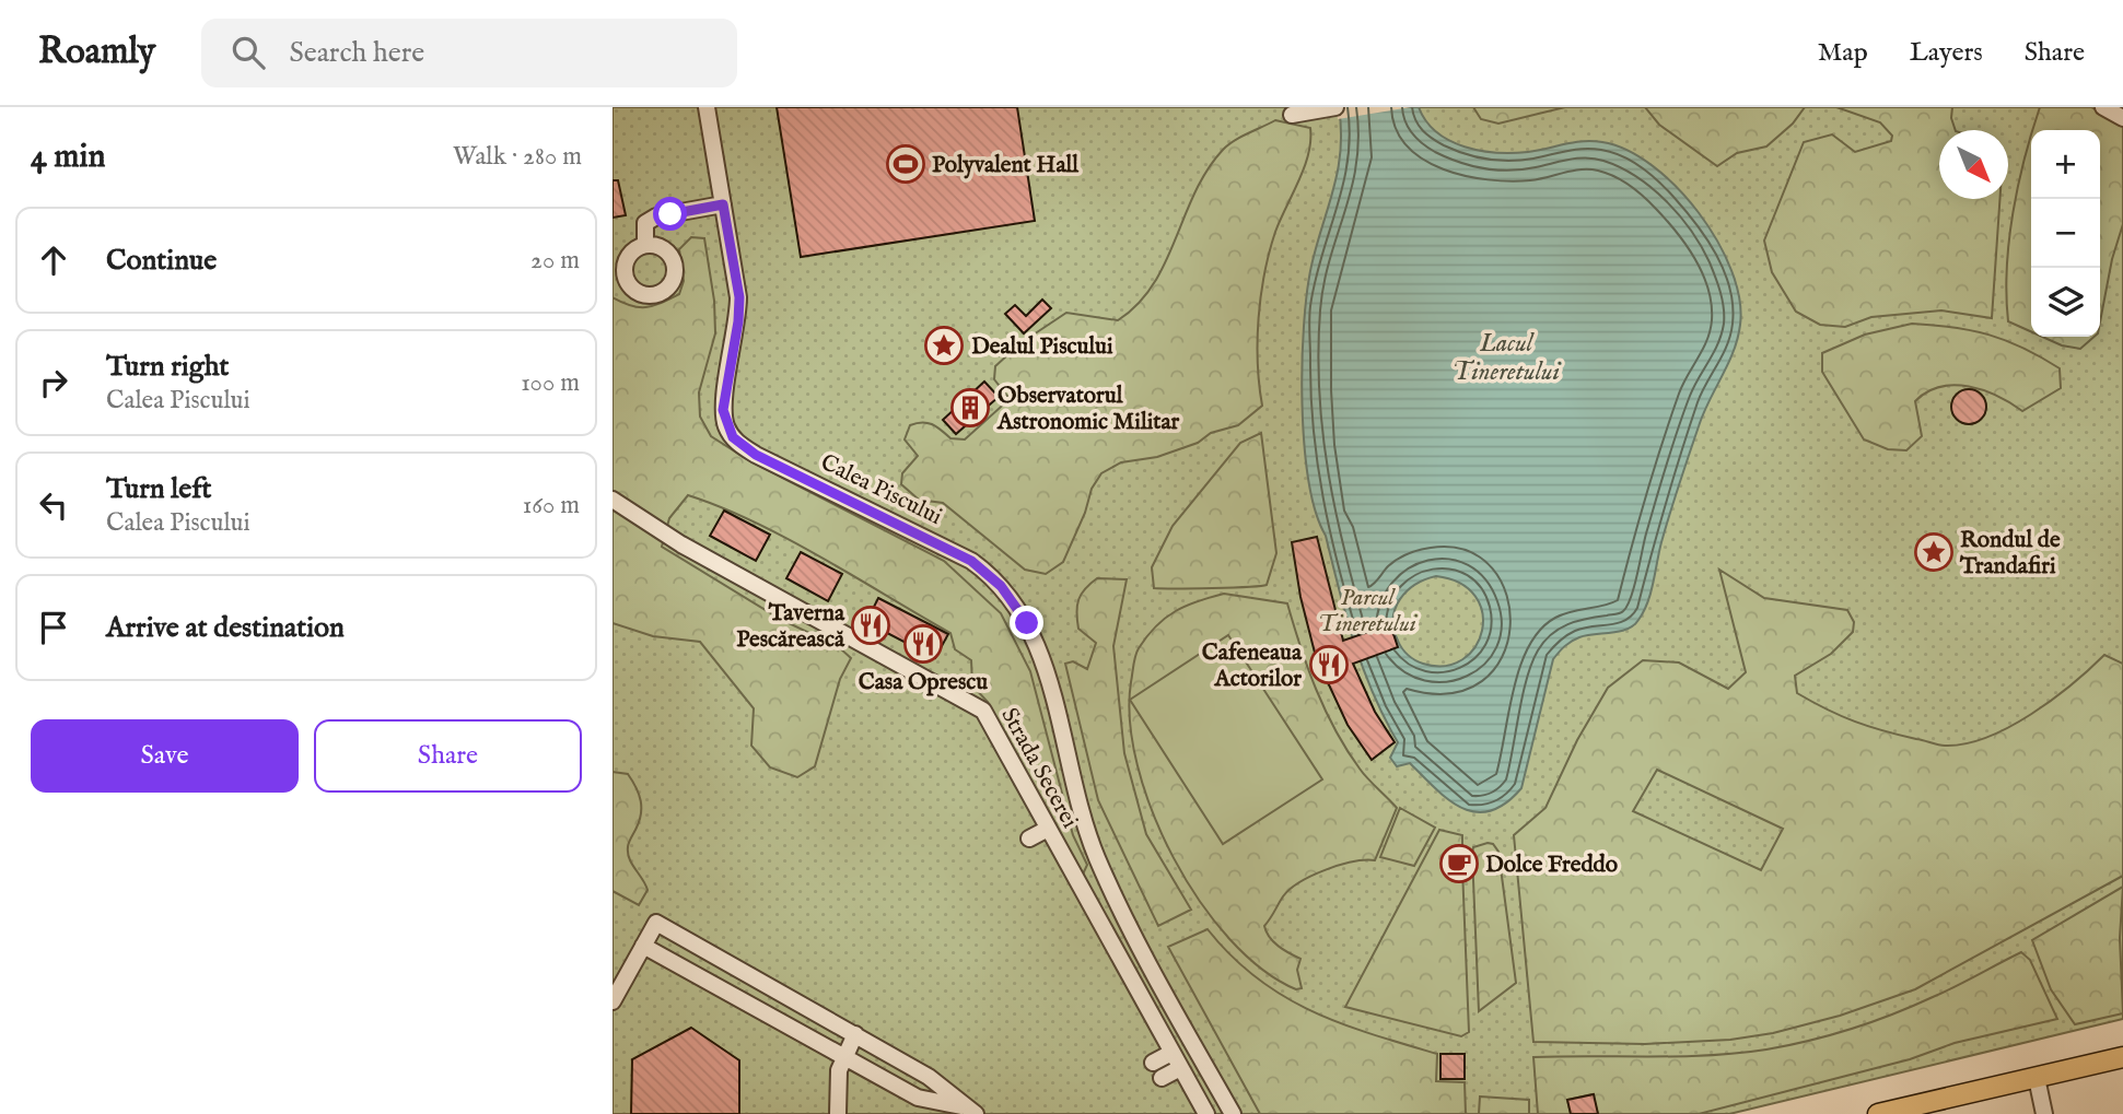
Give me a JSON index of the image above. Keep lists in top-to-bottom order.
{
  "streets": {
    "street": ["Calea Piscului", "Strada Secerei"]
  },
  "crossings": [
    ["Calea Piscului", "Strada Secerei"]
  ],
  "water": ["Lacul Tineretului"],
  "parks": ["Parcul Tineretului"],
  "places": {
    "sports": ["Polyvalent Hall"],
    "place": ["Dealul Piscului", "Rondul de Trandafiri"],
    "building": ["Observatorul Astronomic Militar"],
    "restaurant": ["Taverna Pescărească", "Casa Oprescu", "Cafeneaua Actorilor"],
    "cafe": ["Dolce Freddo"]
  },
  "north": "bottom right",
  "page": {
    "header": "Roamly",
    "search": "Search here",
    "nav": ["Map", "Layers", "Share"],
    "heading": ["4 min", "Walk · 280 m"],
    "map_buttons": ["+", "−"],
    "list": [
      ["Continue", "20 m"],
      ["Turn right", "Calea Piscului", "100 m"],
      ["Turn left", "Calea Piscului", "160 m"],
      "Arrive at destination"
    ],
    "buttons": ["Save", "Share"]
  }
}
